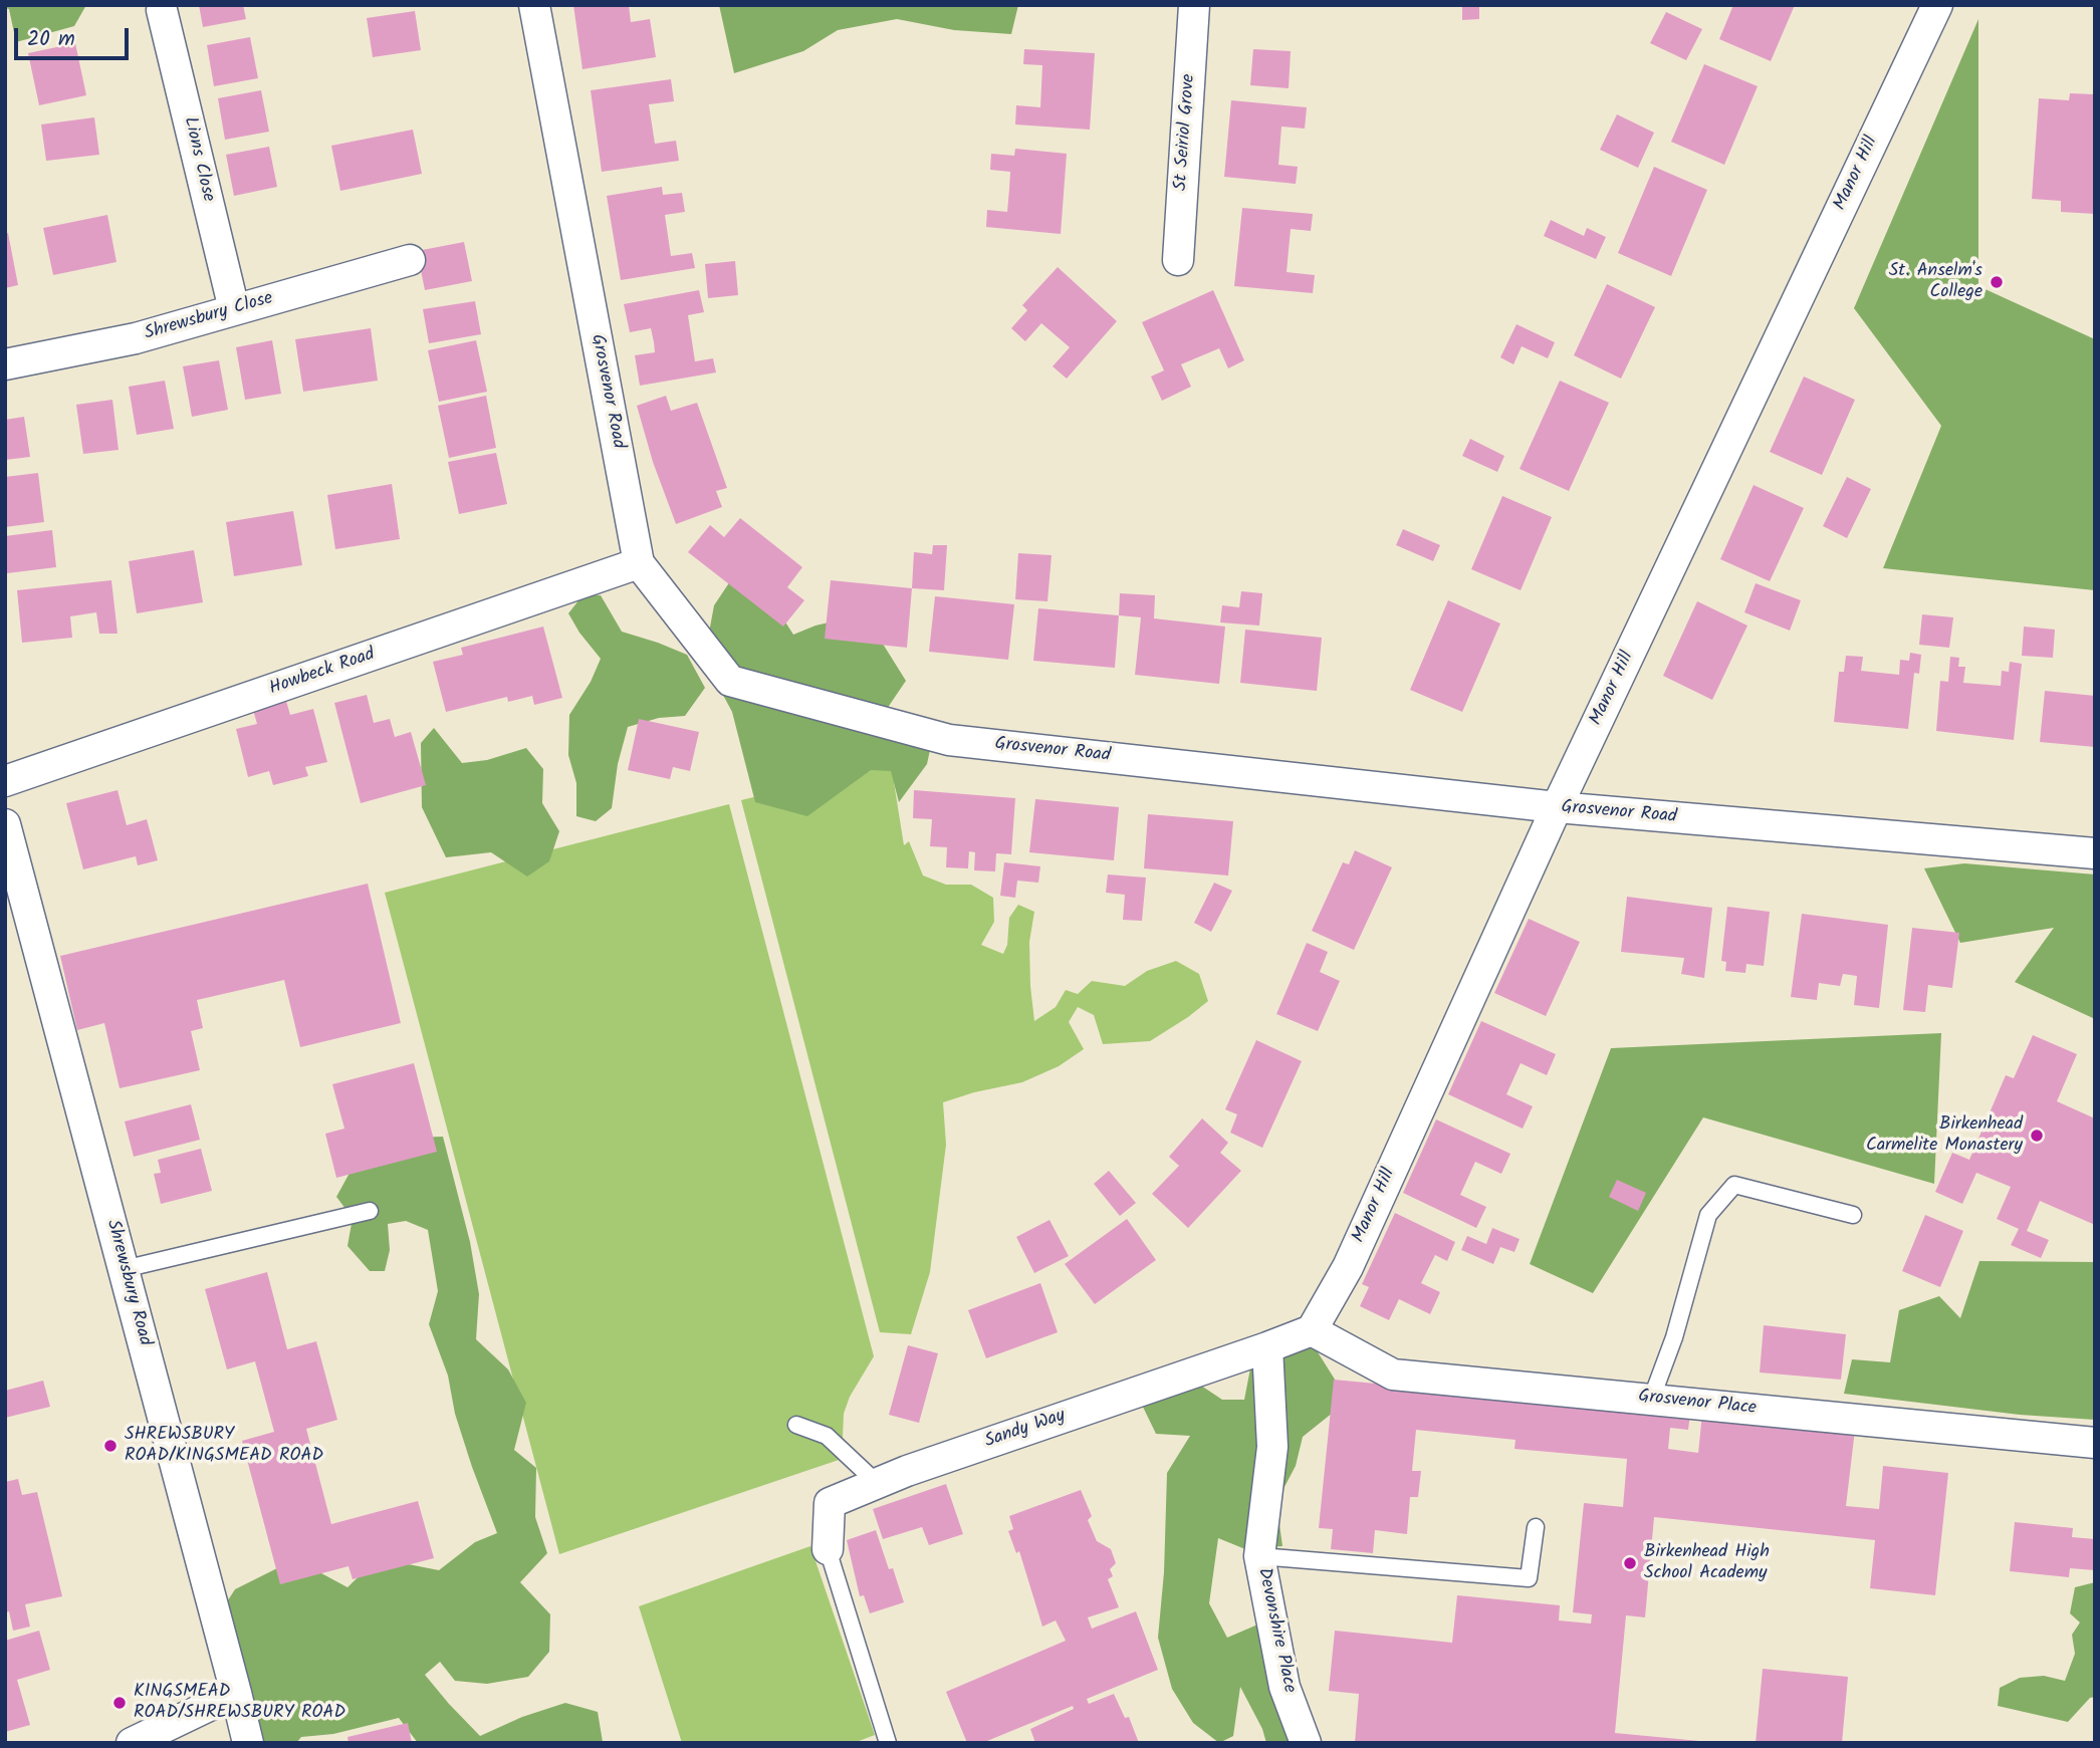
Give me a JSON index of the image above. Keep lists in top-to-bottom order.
{
  "streets": {
    "street": [
      "St Seiriol Grove",
      "Lions Close",
      "Manor Hill",
      "Shrewsbury Close",
      "Grosvenor Road",
      "Howbeck Road",
      "Shrewsbury Road",
      "Grosvenor Place",
      "Sandy Way",
      "Devonshire Place"
    ]
  },
  "crossings": [
    ["Lions Close", "Shrewsbury Close"],
    ["Manor Hill", "Grosvenor Road"],
    ["Manor Hill", "Grosvenor Place"],
    ["Grosvenor Road", "Howbeck Road"],
    ["Sandy Way", "Devonshire Place"]
  ],
  "places": [
    "St. Anselm's College",
    "Birkenhead Carmelite Monastery",
    "SHREWSBURY ROAD/KINGSMEAD ROAD",
    "Birkenhead High School Academy",
    "KINGSMEAD ROAD/SHREWSBURY ROAD"
  ],
  "scale_bar": "20 m"
}
